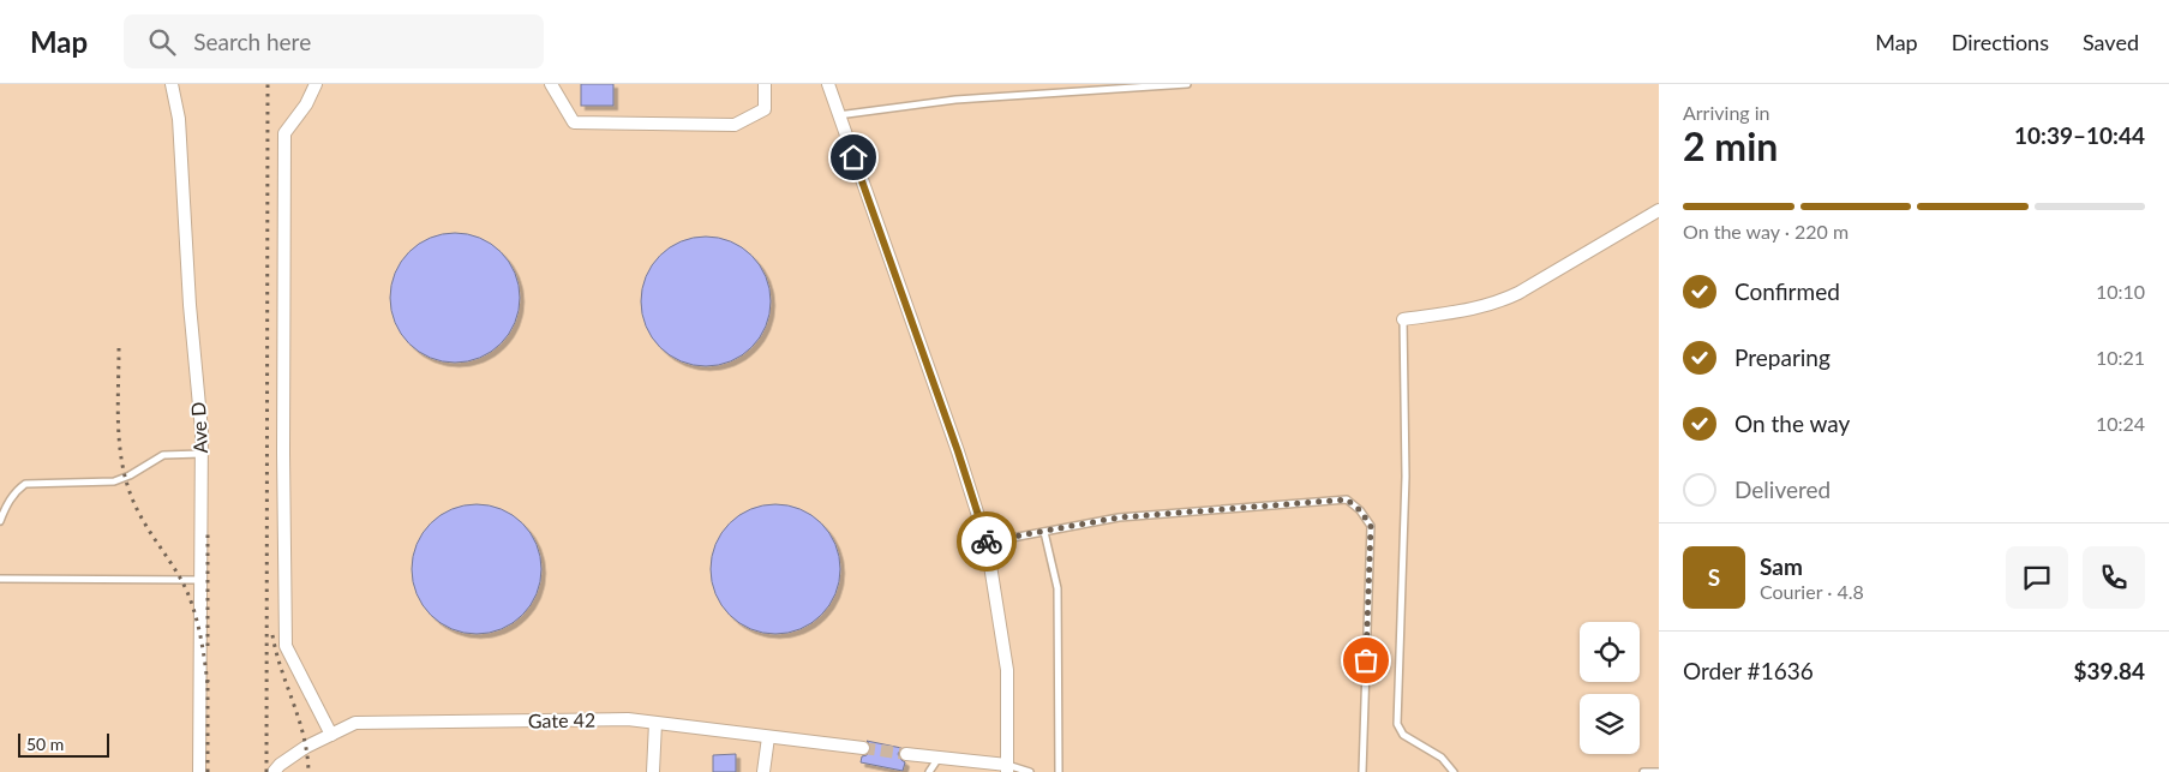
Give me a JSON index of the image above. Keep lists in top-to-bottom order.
{
  "streets": {
    "street": ["Ave D", "Gate 42"]
  },
  "scale_bar": "50 m",
  "page": {
    "header": "Map",
    "search": "Search here",
    "nav": ["Map", "Directions", "Saved"],
    "heading": ["2 min", "Arriving in", "10:39–10:44"],
    "panel": [
      "Sam",
      "Courier · 4.8",
      "Order #1636",
      "$39.84"
    ],
    "bar": "On the way · 220 m",
    "list": [
      ["Confirmed", "10:10"],
      ["Preparing", "10:21"],
      ["On the way", "10:24"],
      "Delivered"
    ],
    "round": "S",
    "scale": "50 m"
  }
}
